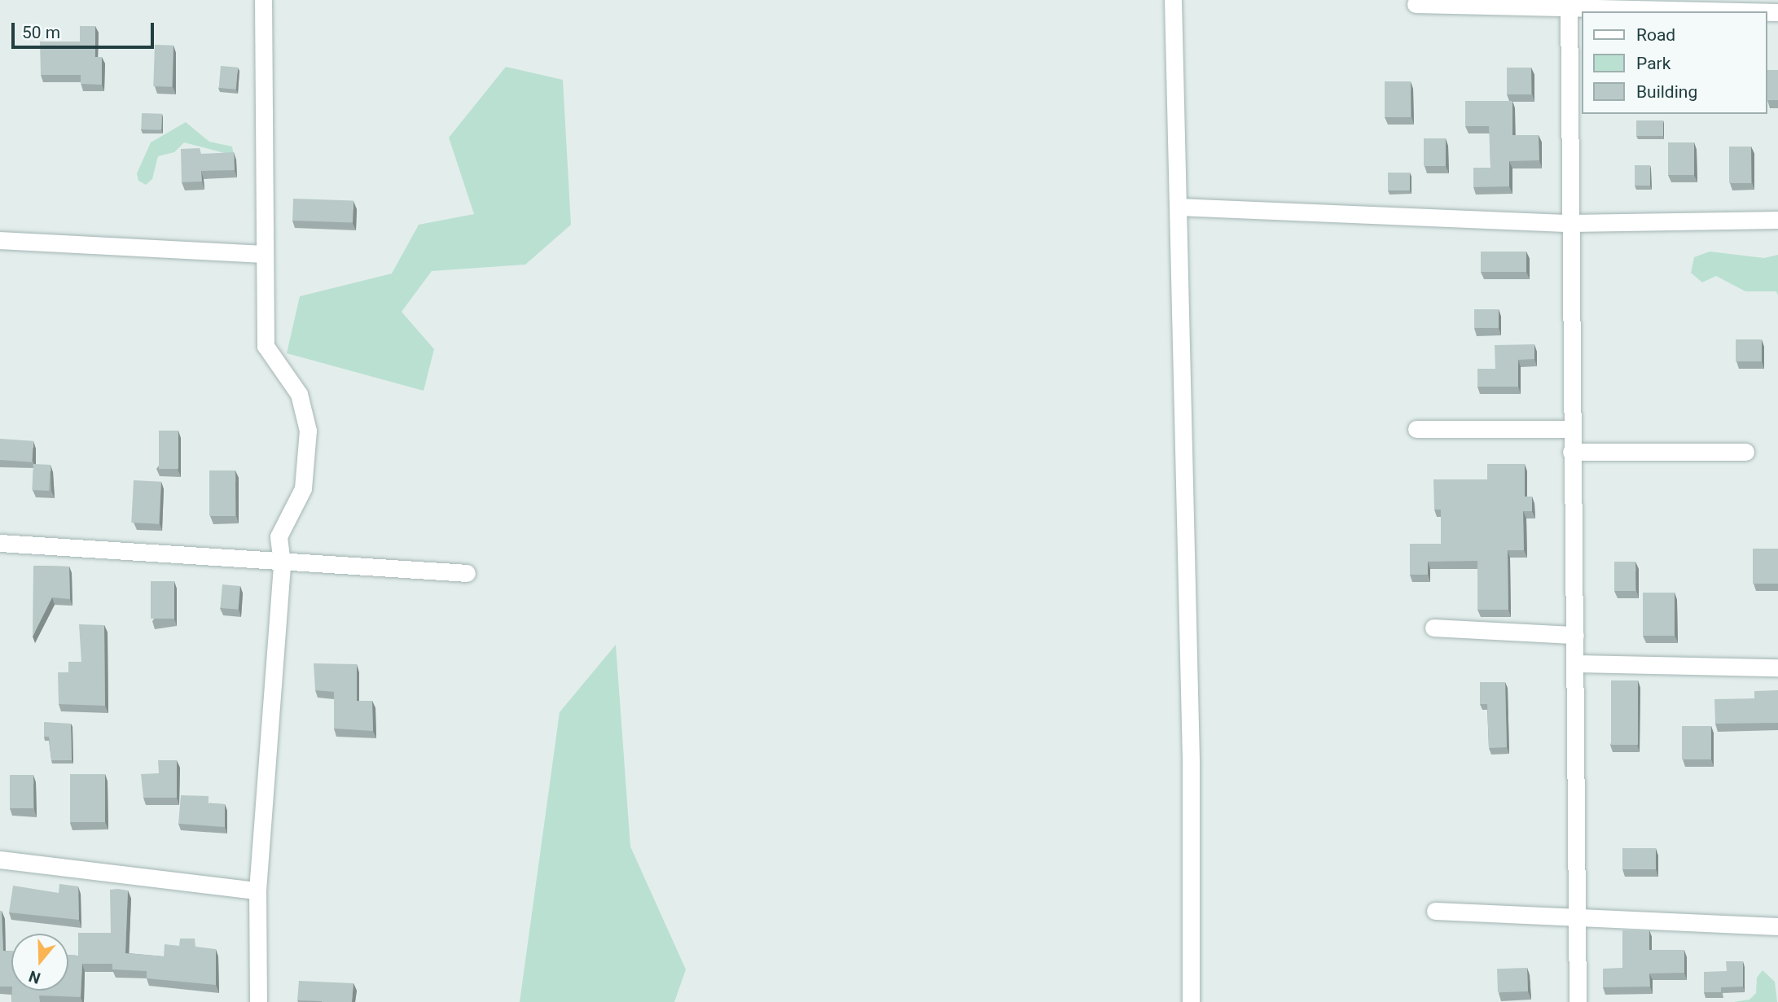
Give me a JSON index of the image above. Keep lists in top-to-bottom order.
{
  "legend": ["Road", "Park", "Building"],
  "scale_bar": "50 m",
  "north": "bottom"
}
